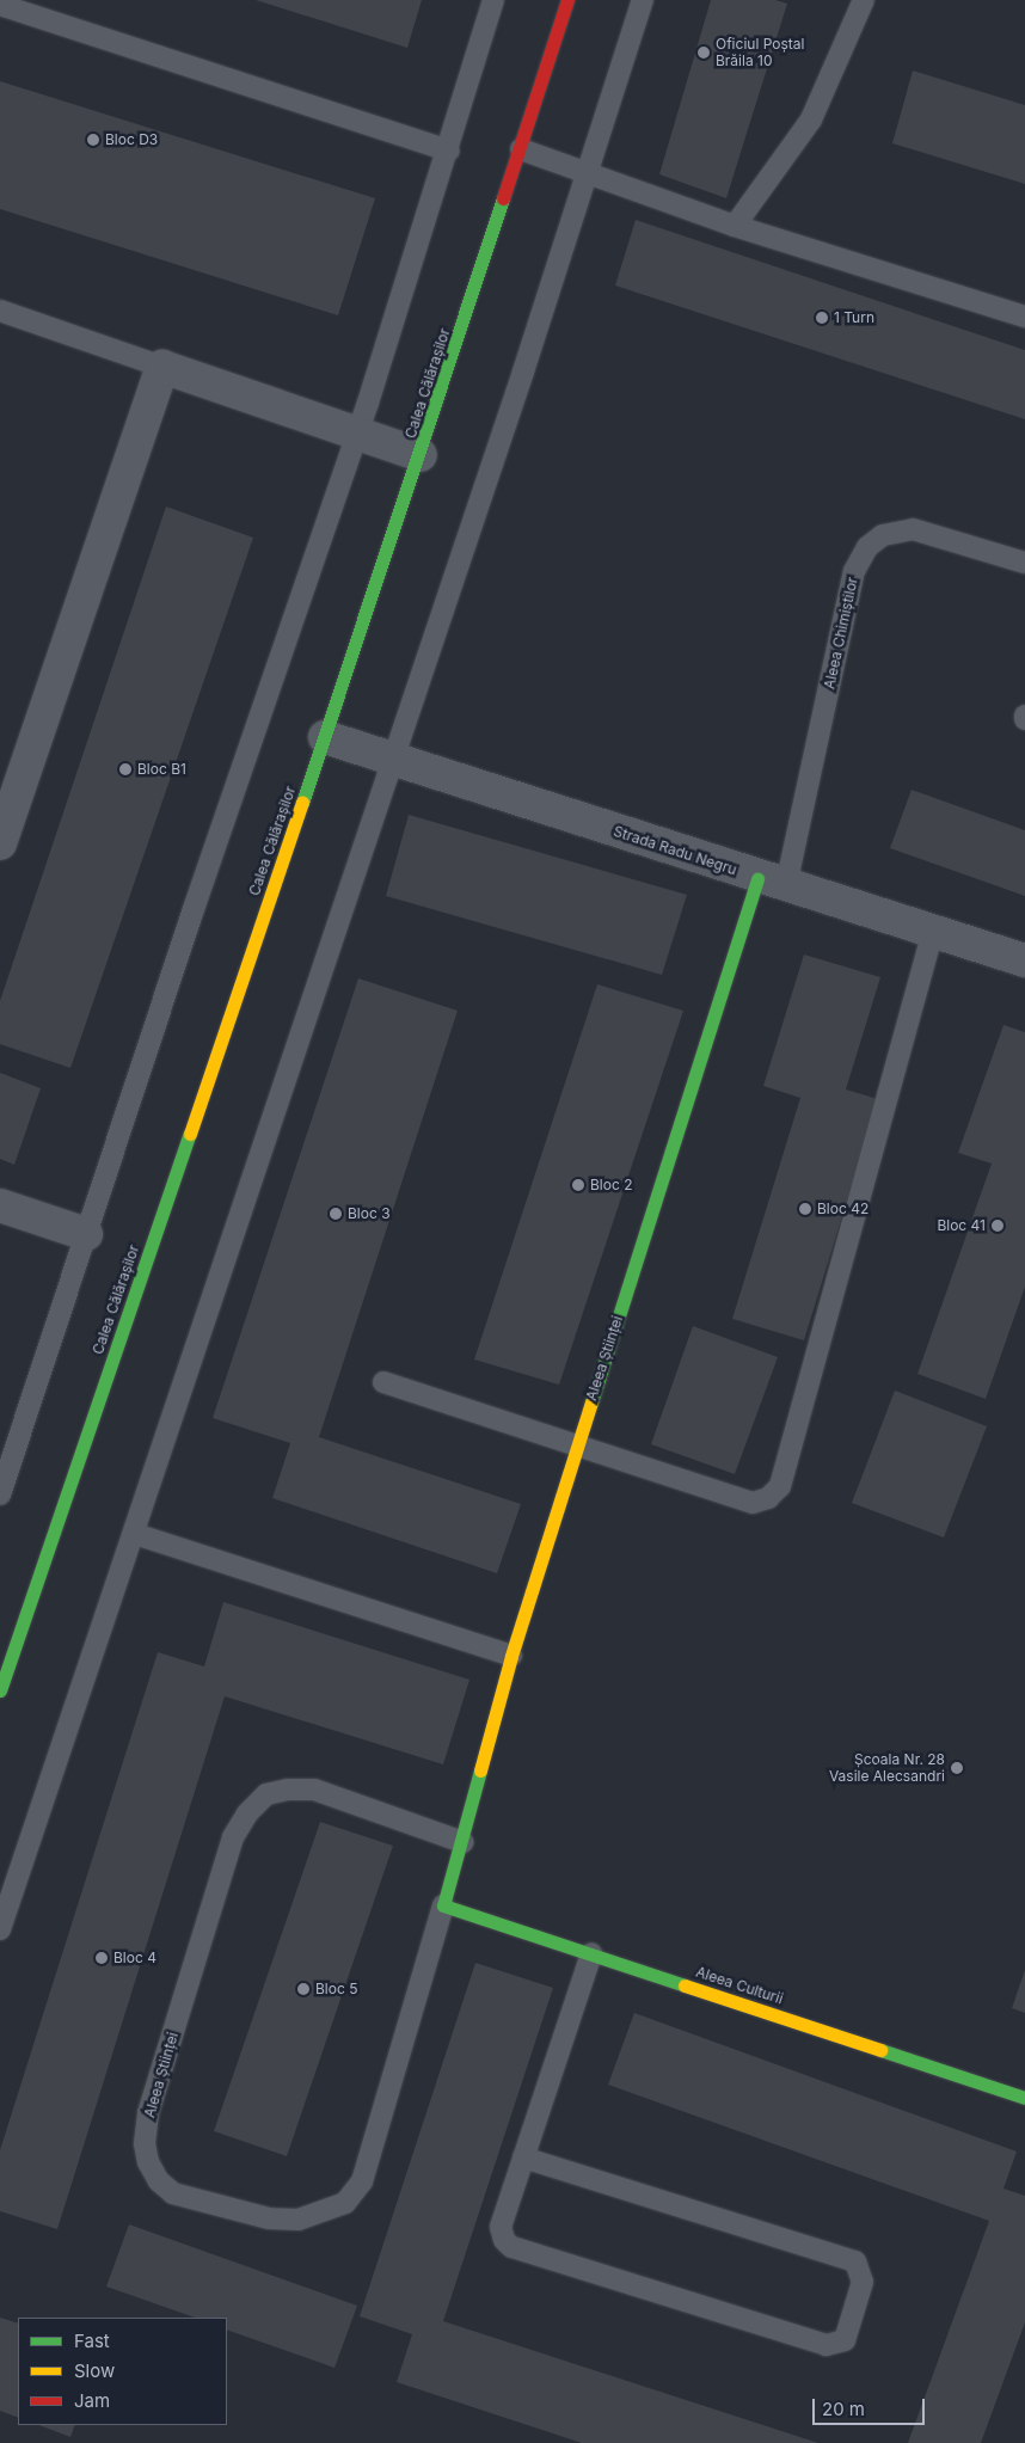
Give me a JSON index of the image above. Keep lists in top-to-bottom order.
{
  "streets": {
    "main road": ["Calea Călărașilor", "Aleea Științei", "Aleea Culturii"],
    "street": ["Strada Radu Negru"],
    "lane": ["Aleea Chimiștilor"]
  },
  "crossings": [
    ["Calea Călărașilor", "Strada Radu Negru"],
    ["Aleea Chimiștilor", "Strada Radu Negru"],
    ["Aleea Chimiștilor", "Aleea Științei"],
    ["Strada Radu Negru", "Aleea Științei"],
    ["Aleea Științei", "Aleea Culturii"]
  ],
  "places": [
    "Oficiul Poștal Brăila 10",
    "Bloc D3",
    "1 Turn",
    "Bloc B1",
    "Bloc 2",
    "Bloc 42",
    "Bloc 3",
    "Bloc 41",
    "Școala Nr. 28 Vasile Alecsandri",
    "Bloc 4",
    "Bloc 5"
  ],
  "legend": ["Fast", "Slow", "Jam"],
  "scale_bar": "20 m"
}
